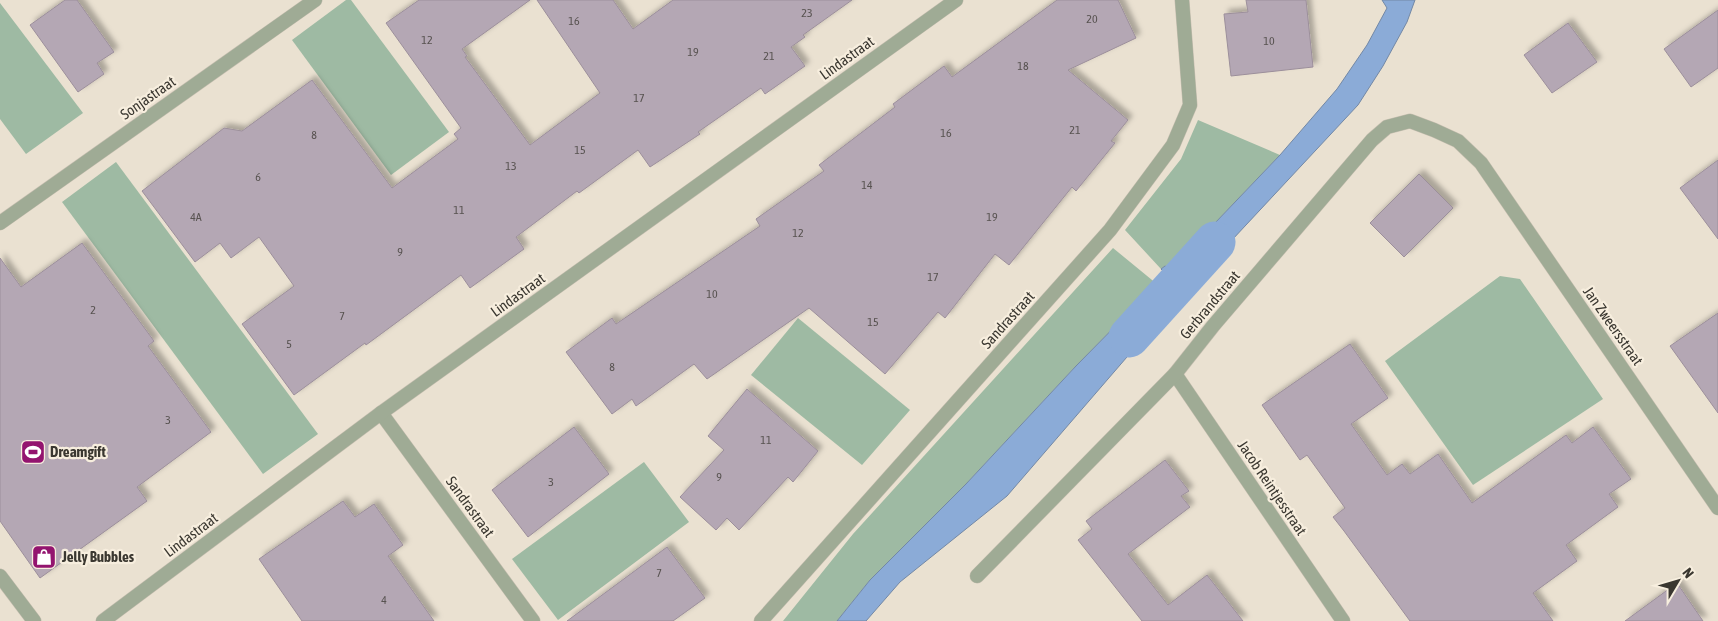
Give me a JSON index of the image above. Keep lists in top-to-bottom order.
{
  "streets": {
    "street": [
      "Lindastraat",
      "Sonjastraat",
      "Gerbrandstraat",
      "Sandrastraat",
      "Jan Zweersstraat",
      "Jacob Reintjesstraat"
    ]
  },
  "crossings": [
    ["Lindastraat", "Sandrastraat"],
    ["Gerbrandstraat", "Jan Zweersstraat"],
    ["Gerbrandstraat", "Jacob Reintjesstraat"]
  ],
  "places": {
    "sports": ["Dreamgift"],
    "shop": ["Jelly Bubbles"]
  },
  "house_numbers": [
    "23",
    "20",
    "16",
    "12",
    "10",
    "19",
    "21",
    "18",
    "17",
    "21",
    "16",
    "8",
    "15",
    "13",
    "6",
    "14",
    "11",
    "4A",
    "19",
    "12",
    "9",
    "17",
    "10",
    "2",
    "7",
    "15",
    "5",
    "8",
    "3",
    "11",
    "9",
    "3",
    "7",
    "4"
  ],
  "north": "top right"
}
